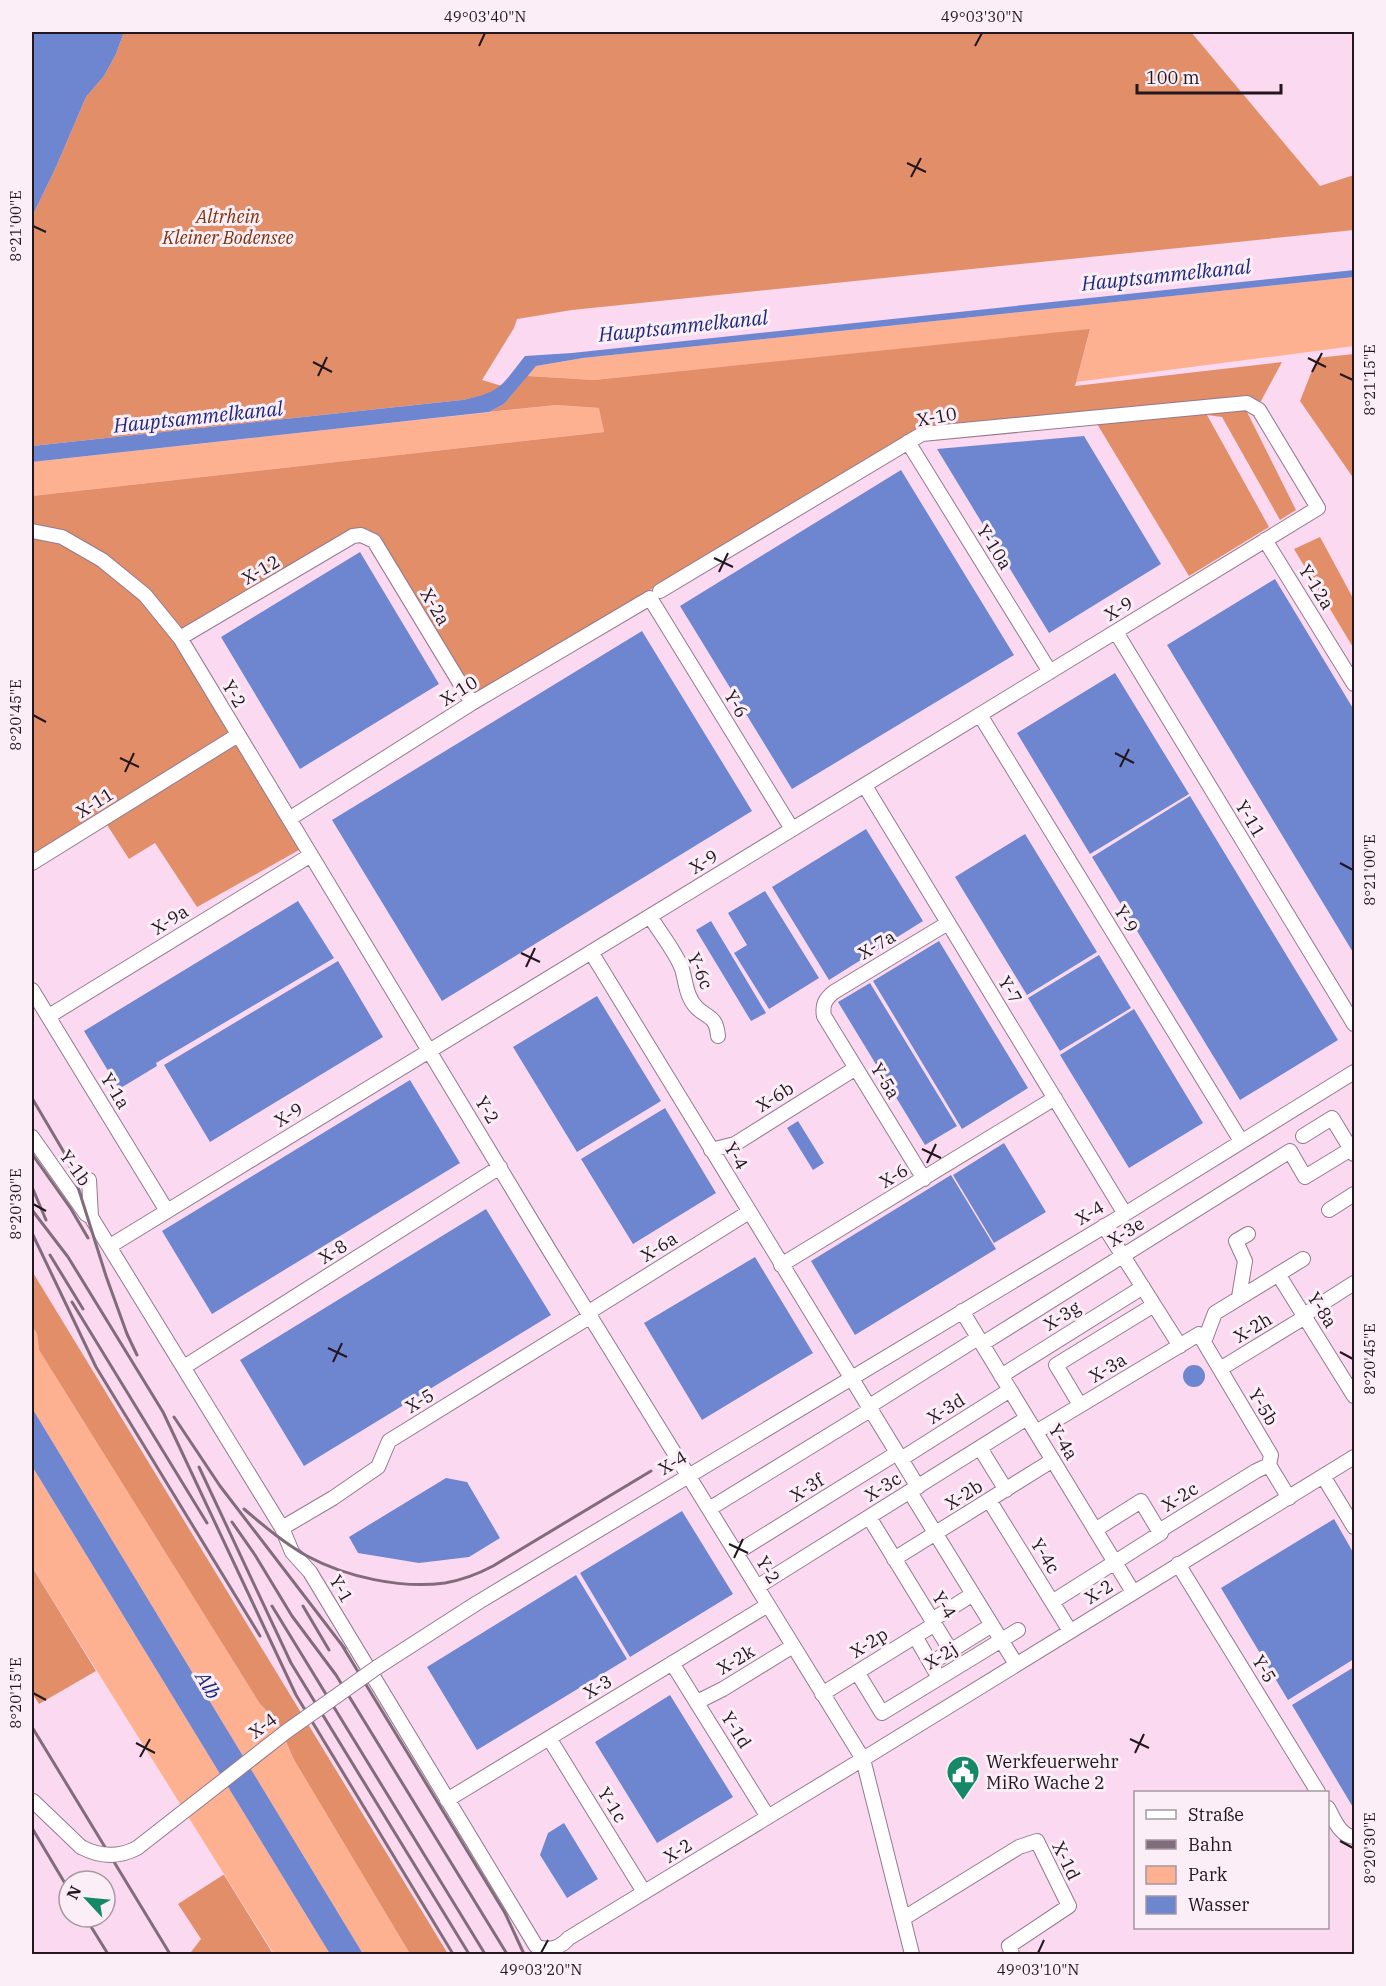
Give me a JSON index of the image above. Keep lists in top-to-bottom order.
{
  "streets": {
    "street": [
      "X-10",
      "Y-10a",
      "X-12",
      "Y-12a",
      "X-2a",
      "X-9",
      "Y-2",
      "Y-6",
      "X-11",
      "Y-11",
      "Y-9",
      "X-9a",
      "X-7a",
      "Y-6c",
      "Y-7",
      "Y-5a",
      "Y-1a",
      "X-6b",
      "Y-4",
      "Y-1b",
      "X-6",
      "X-4",
      "X-3e",
      "X-6a",
      "X-8",
      "Y-8a",
      "X-3g",
      "X-2h",
      "X-3a",
      "X-5",
      "Y-5b",
      "X-3d",
      "Y-4a",
      "X-3c",
      "X-3f",
      "X-2b",
      "X-2c",
      "Y-4c",
      "Y-1",
      "X-2",
      "X-2p",
      "X-2j",
      "X-2k",
      "Y-5",
      "X-3",
      "Y-1d",
      "Y-1c",
      "X-1d"
    ]
  },
  "crossings": [
    ["X-10", "Y-10a"],
    ["X-10", "X-2a"],
    ["X-10", "X-9"],
    ["X-10", "Y-2"],
    ["X-10", "Y-6"],
    ["Y-10a", "X-9"],
    ["X-12", "X-2a"],
    ["X-12", "Y-2"],
    ["Y-12a", "X-9"],
    ["X-9", "Y-2"],
    ["X-9", "Y-6"],
    ["X-9", "Y-11"],
    ["X-9", "Y-9"],
    ["X-9", "Y-6c"],
    ["X-9", "Y-7"],
    ["X-9", "Y-1a"],
    ["X-9", "Y-4"],
    ["X-9", "Y-1b"],
    ["X-9", "Y-1"],
    ["Y-2", "X-11"],
    ["Y-2", "X-9a"],
    ["Y-2", "X-4"],
    ["Y-2", "X-3e"],
    ["Y-2", "X-6a"],
    ["Y-2", "X-8"],
    ["Y-2", "X-5"],
    ["Y-2", "X-3c"],
    ["Y-2", "X-3f"],
    ["Y-2", "X-2"],
    ["Y-2", "X-2p"],
    ["Y-2", "X-2k"],
    ["Y-2", "X-3"],
    ["Y-9", "X-4"],
    ["X-9a", "Y-1a"],
    ["X-7a", "Y-7"],
    ["X-7a", "Y-5a"],
    ["Y-7", "X-6"],
    ["Y-7", "X-4"],
    ["Y-5a", "X-6b"],
    ["Y-5a", "X-6"],
    ["X-6b", "Y-4"],
    ["Y-4", "X-6"],
    ["Y-4", "X-4"],
    ["Y-4", "X-6a"],
    ["Y-4", "X-3c"],
    ["Y-4", "X-2b"],
    ["Y-4", "X-2p"],
    ["Y-1b", "Y-1"],
    ["X-4", "Y-4a"],
    ["X-3e", "Y-4a"],
    ["X-6a", "X-5"],
    ["X-8", "Y-1"],
    ["Y-8a", "X-2h"],
    ["X-3g", "Y-4a"],
    ["X-2h", "Y-5b"],
    ["X-3a", "Y-5b"],
    ["X-3a", "Y-4a"],
    ["X-5", "Y-1"],
    ["Y-5b", "X-2c"],
    ["Y-5b", "X-2"],
    ["X-3d", "Y-4a"],
    ["X-3d", "X-3f"],
    ["Y-4a", "X-3c"],
    ["Y-4a", "X-2b"],
    ["Y-4a", "X-2c"],
    ["Y-4a", "X-2"],
    ["X-2b", "Y-4c"],
    ["Y-4c", "X-2"],
    ["Y-1", "X-2"],
    ["Y-1", "X-3"],
    ["X-2", "Y-5"],
    ["X-2", "Y-1d"],
    ["X-2", "Y-1c"],
    ["X-2p", "X-2j"],
    ["X-2k", "Y-1d"],
    ["X-3", "Y-1d"],
    ["X-3", "Y-1c"]
  ],
  "water": ["Hauptsammelkanal", "Alb"],
  "parks": ["Altrhein Kleiner Bodensee"],
  "places": {
    "public building": ["Werkfeuerwehr MiRo Wache 2"]
  },
  "legend": [
    "Straße",
    "Bahn",
    "Park",
    "Wasser"
  ],
  "scale_bar": "100 m",
  "north": "top left",
  "coordinates": [
    "49°03'40\"N",
    "49°03'30\"N",
    "8°21'00\"E",
    "8°21'15\"E",
    "8°20'45\"E",
    "8°20'30\"E",
    "8°20'15\"E",
    "49°03'20\"N",
    "49°03'10\"N"
  ]
}
